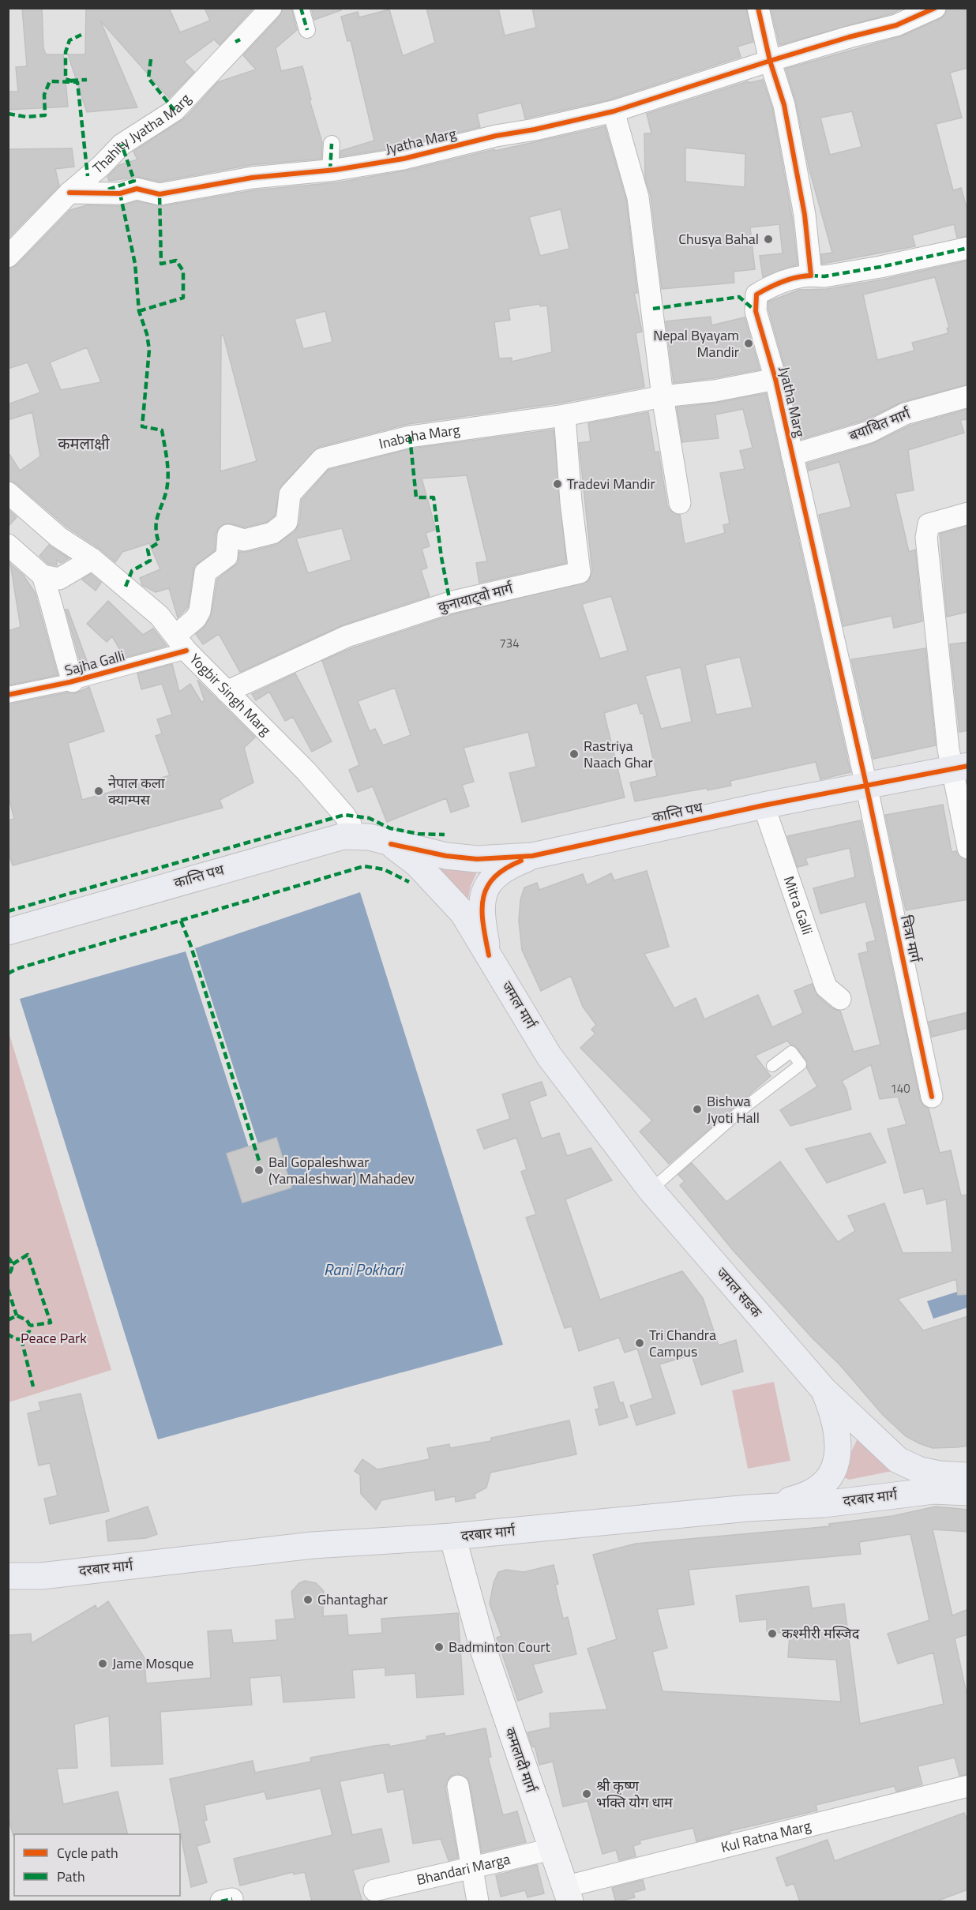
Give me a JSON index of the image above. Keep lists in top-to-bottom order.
{
  "streets": {
    "main road": [
      "कान्ति पथ",
      "जमल मार्ग",
      "जमल सडक",
      "दरबार मार्ग",
      "कमलादी मार्ग"
    ],
    "street": [
      "Thahity Jyatha Marg",
      "Jyatha Marg",
      "बयाथित मार्ग",
      "Inabaha Marg",
      "कुनायाट्वो मार्ग",
      "Sajha Galli",
      "Yogbir Singh Marg",
      "Mitra Galli",
      "चित्रा मार्ग",
      "Kul Ratna Marg",
      "Bhandari Marga"
    ]
  },
  "crossings": [
    ["Thahity Jyatha Marg", "Jyatha Marg"],
    ["Jyatha Marg", "बयाथित मार्ग"],
    ["Jyatha Marg", "Inabaha Marg"],
    ["Jyatha Marg", "कान्ति पथ"],
    ["Jyatha Marg", "चित्रा मार्ग"],
    ["Inabaha Marg", "कुनायाट्वो मार्ग"],
    ["Inabaha Marg", "Sajha Galli"],
    ["Inabaha Marg", "Yogbir Singh Marg"],
    ["कुनायाट्वो मार्ग", "Yogbir Singh Marg"],
    ["Sajha Galli", "Yogbir Singh Marg"],
    ["Yogbir Singh Marg", "कान्ति पथ"],
    ["कान्ति पथ", "Mitra Galli"],
    ["कान्ति पथ", "चित्रा मार्ग"],
    ["कान्ति पथ", "जमल मार्ग"],
    ["जमल मार्ग", "जमल सडक"],
    ["दरबार मार्ग", "कमलादी मार्ग"],
    ["कमलादी मार्ग", "Kul Ratna Marg"],
    ["कमलादी मार्ग", "Bhandari Marga"]
  ],
  "districts": ["कमलाक्षी"],
  "water": ["Rani Pokhari"],
  "parks": ["Peace Park"],
  "places": [
    "Chusya Bahal",
    "Nepal Byayam Mandir",
    "Tradevi Mandir",
    "Rastriya Naach Ghar",
    "नेपाल कला क्याम्पस",
    "Bishwa Jyoti Hall",
    "Bal Gopaleshwar (Yamaleshwar) Mahadev",
    "Tri Chandra Campus",
    "Ghantaghar",
    "कश्मीरी मस्जिद",
    "Badminton Court",
    "Jame Mosque",
    "श्री कृष्ण भक्ति योग धाम"
  ],
  "house_numbers": ["734", "140"],
  "legend": ["Cycle path", "Path"]
}
